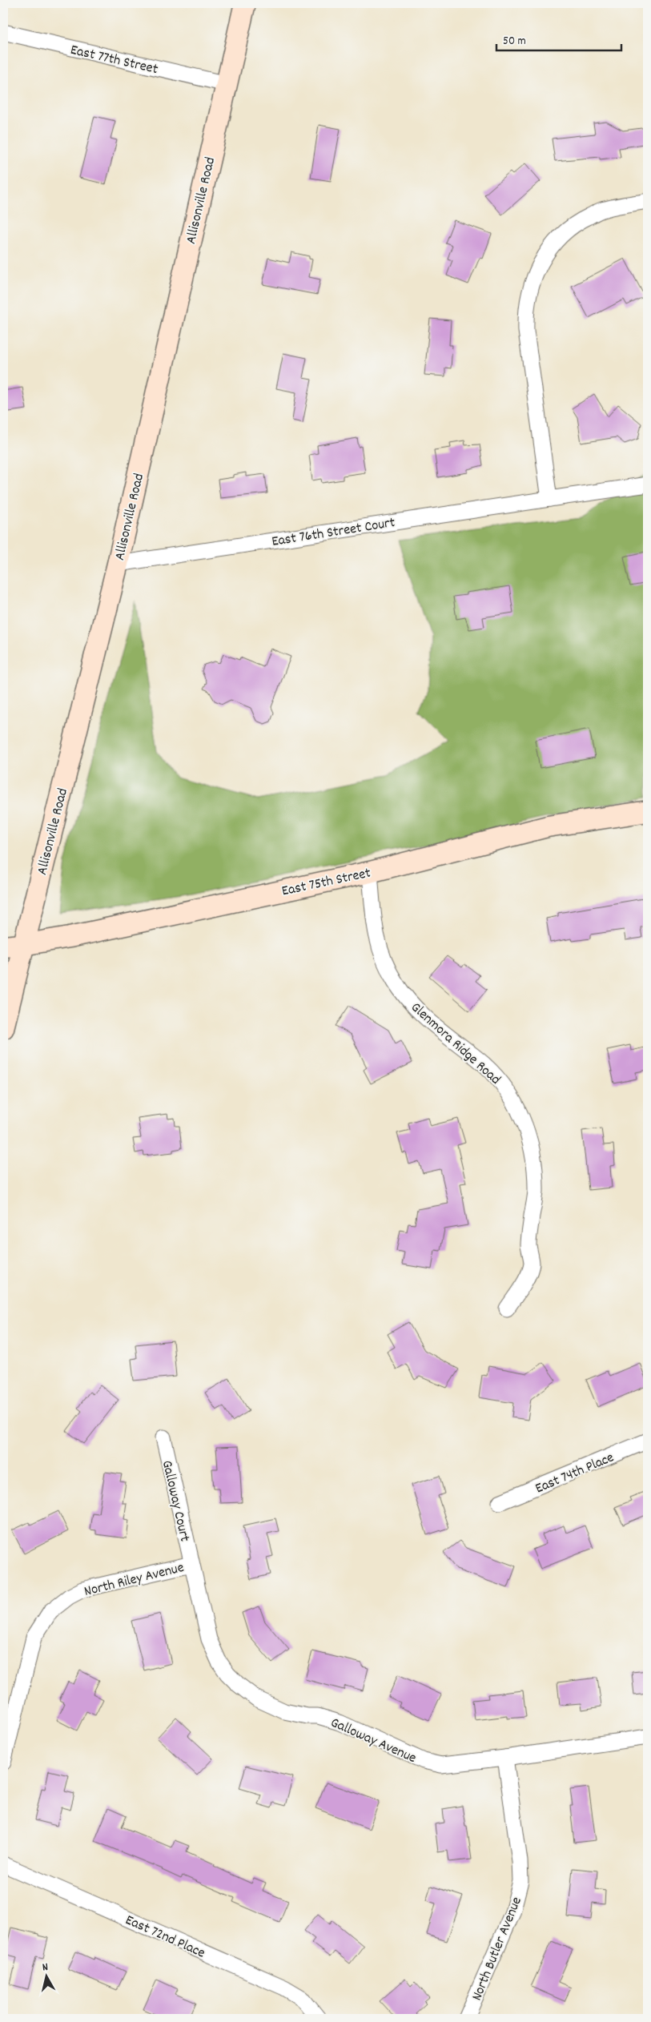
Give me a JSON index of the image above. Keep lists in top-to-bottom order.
{
  "streets": {
    "main road": ["Allisonville Road", "East 75th Street"],
    "street": [
      "East 77th Street",
      "East 76th Street Court",
      "Glenmora Ridge Road",
      "East 74th Place",
      "Galloway Court",
      "North Riley Avenue",
      "Galloway Avenue",
      "East 72nd Place",
      "North Butler Avenue"
    ]
  },
  "crossings": [
    ["East 77th Street", "Allisonville Road"],
    ["Allisonville Road", "East 76th Street Court"],
    ["Allisonville Road", "East 75th Street"],
    ["East 75th Street", "Glenmora Ridge Road"],
    ["Galloway Court", "North Riley Avenue"],
    ["Galloway Court", "Galloway Avenue"],
    ["North Riley Avenue", "Galloway Avenue"],
    ["Galloway Avenue", "North Butler Avenue"]
  ],
  "scale_bar": "50 m",
  "north": "top"
}
